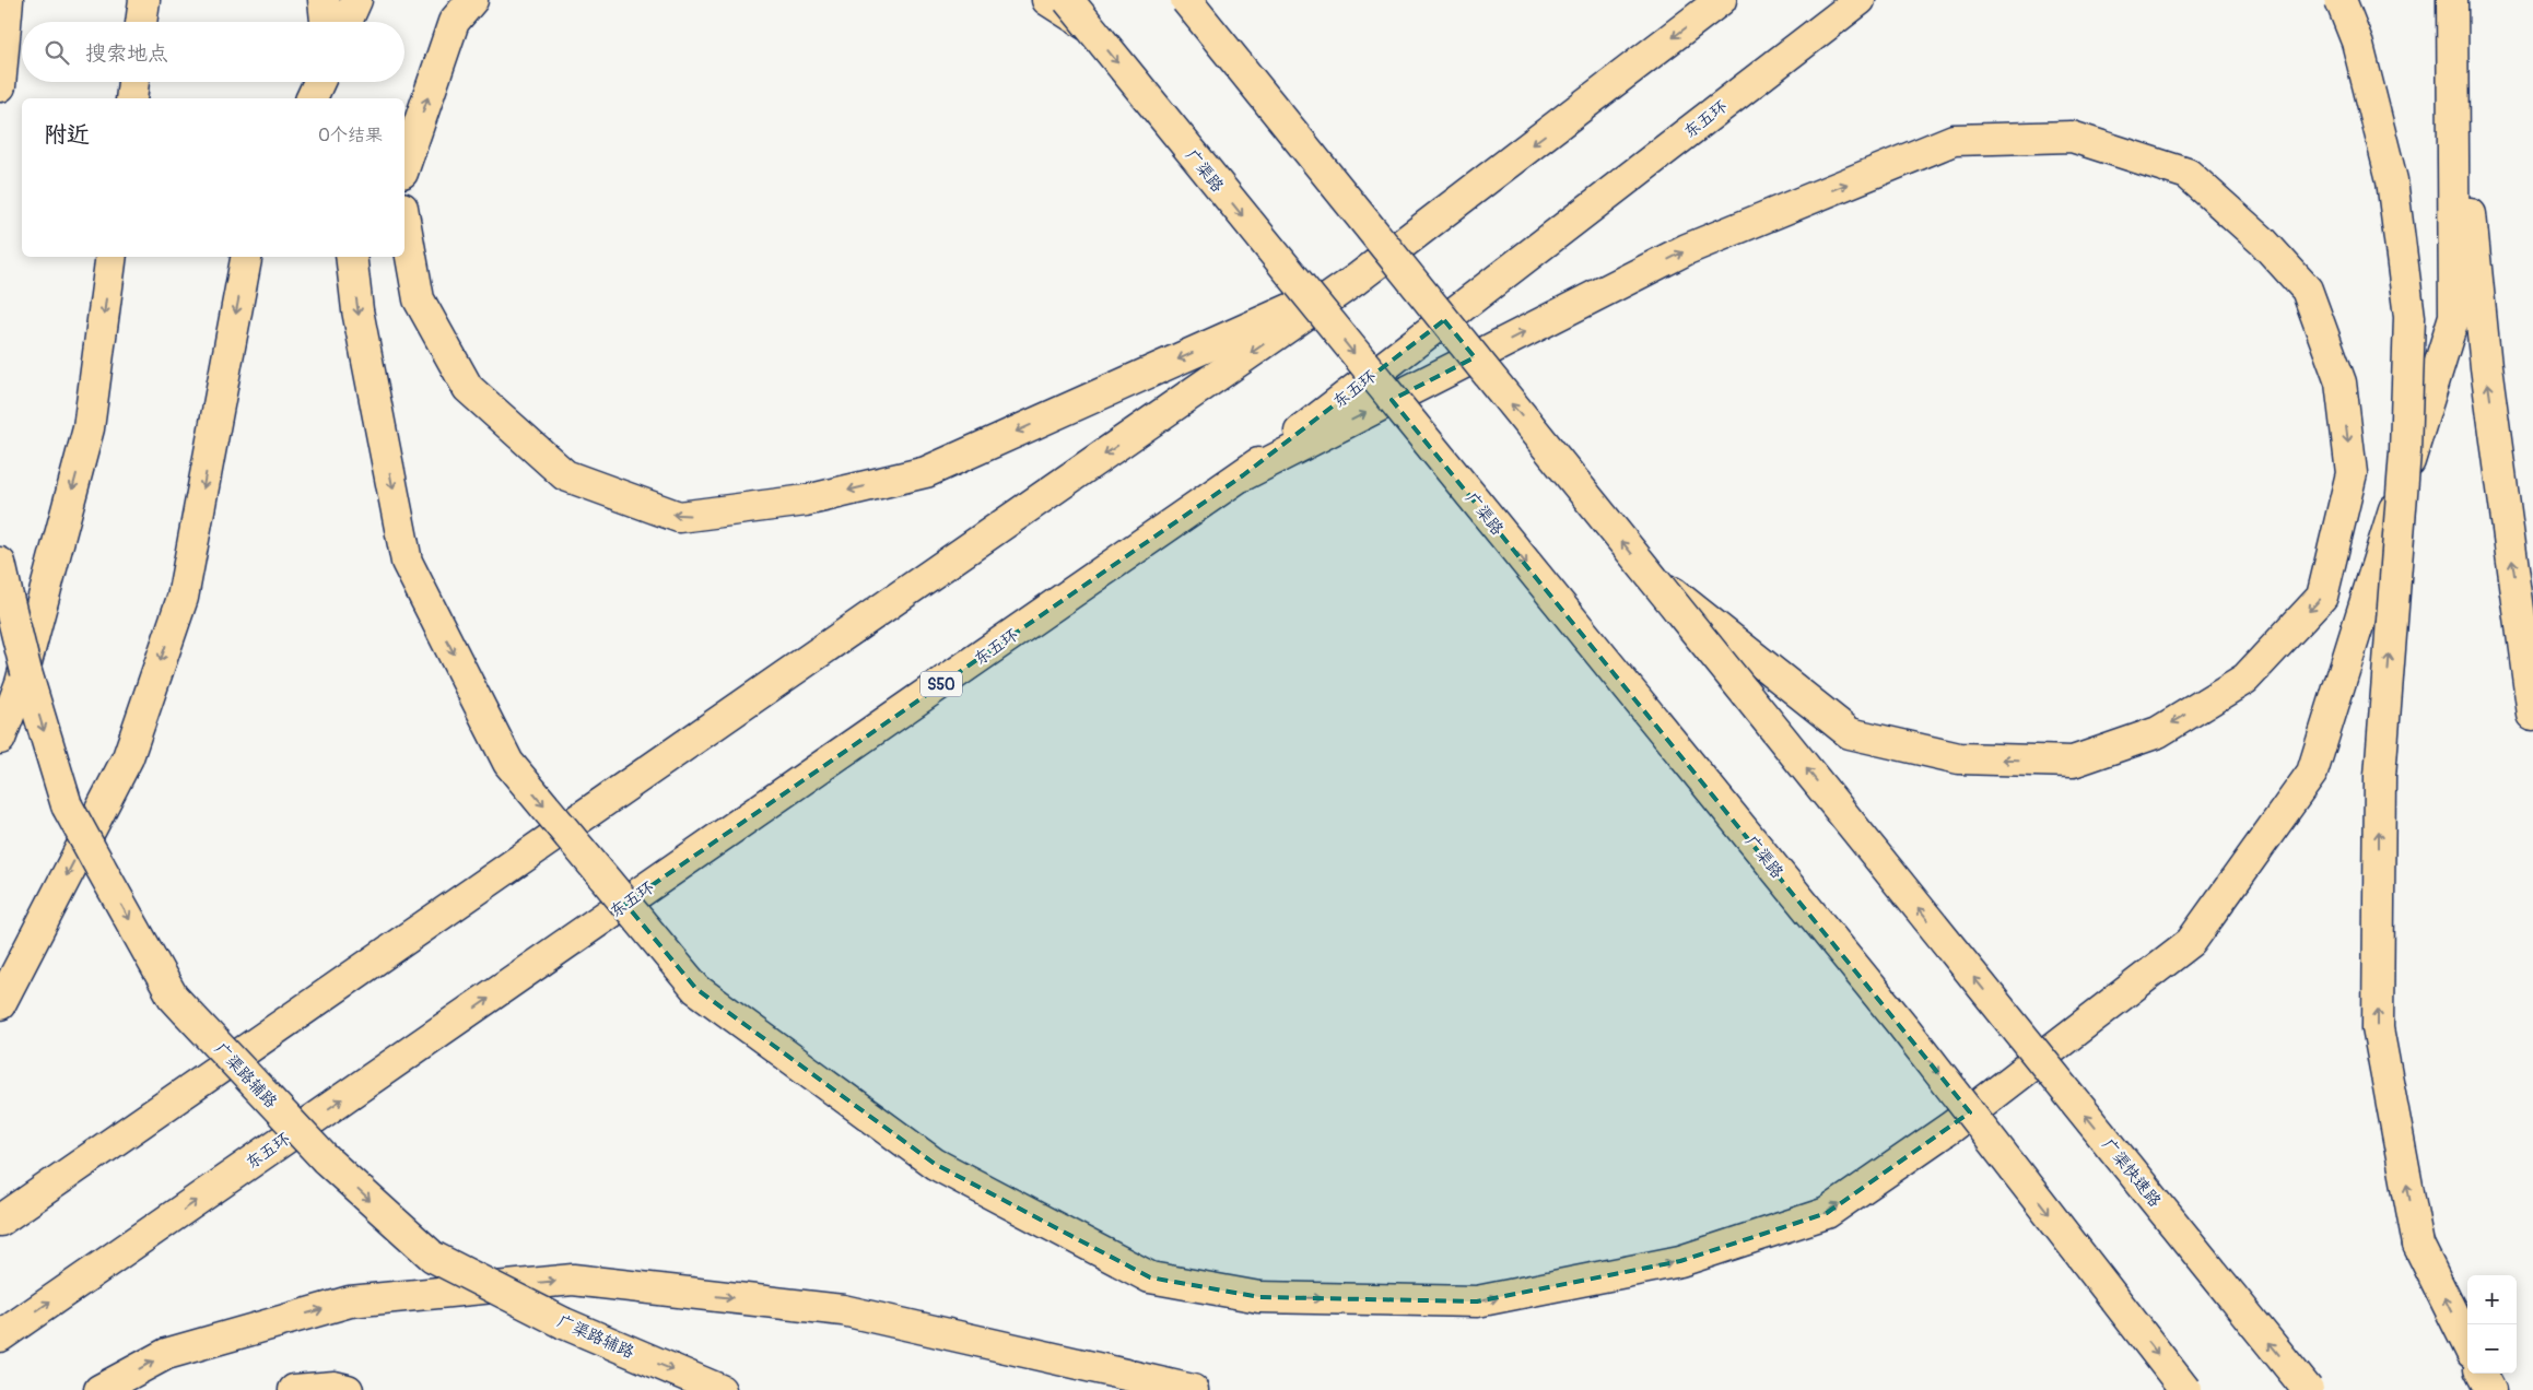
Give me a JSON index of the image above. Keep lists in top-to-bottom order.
{
  "streets": {
    "main road": [
      "东五环",
      "广渠路",
      "S50",
      "广渠路辅路",
      "广渠快速路"
    ]
  },
  "one_way": ["广渠路辅路", "广渠快速路"],
  "page": {
    "search": "搜索地点",
    "heading": ["附近", "0个结果"],
    "map_buttons": ["+", "−"]
  }
}
